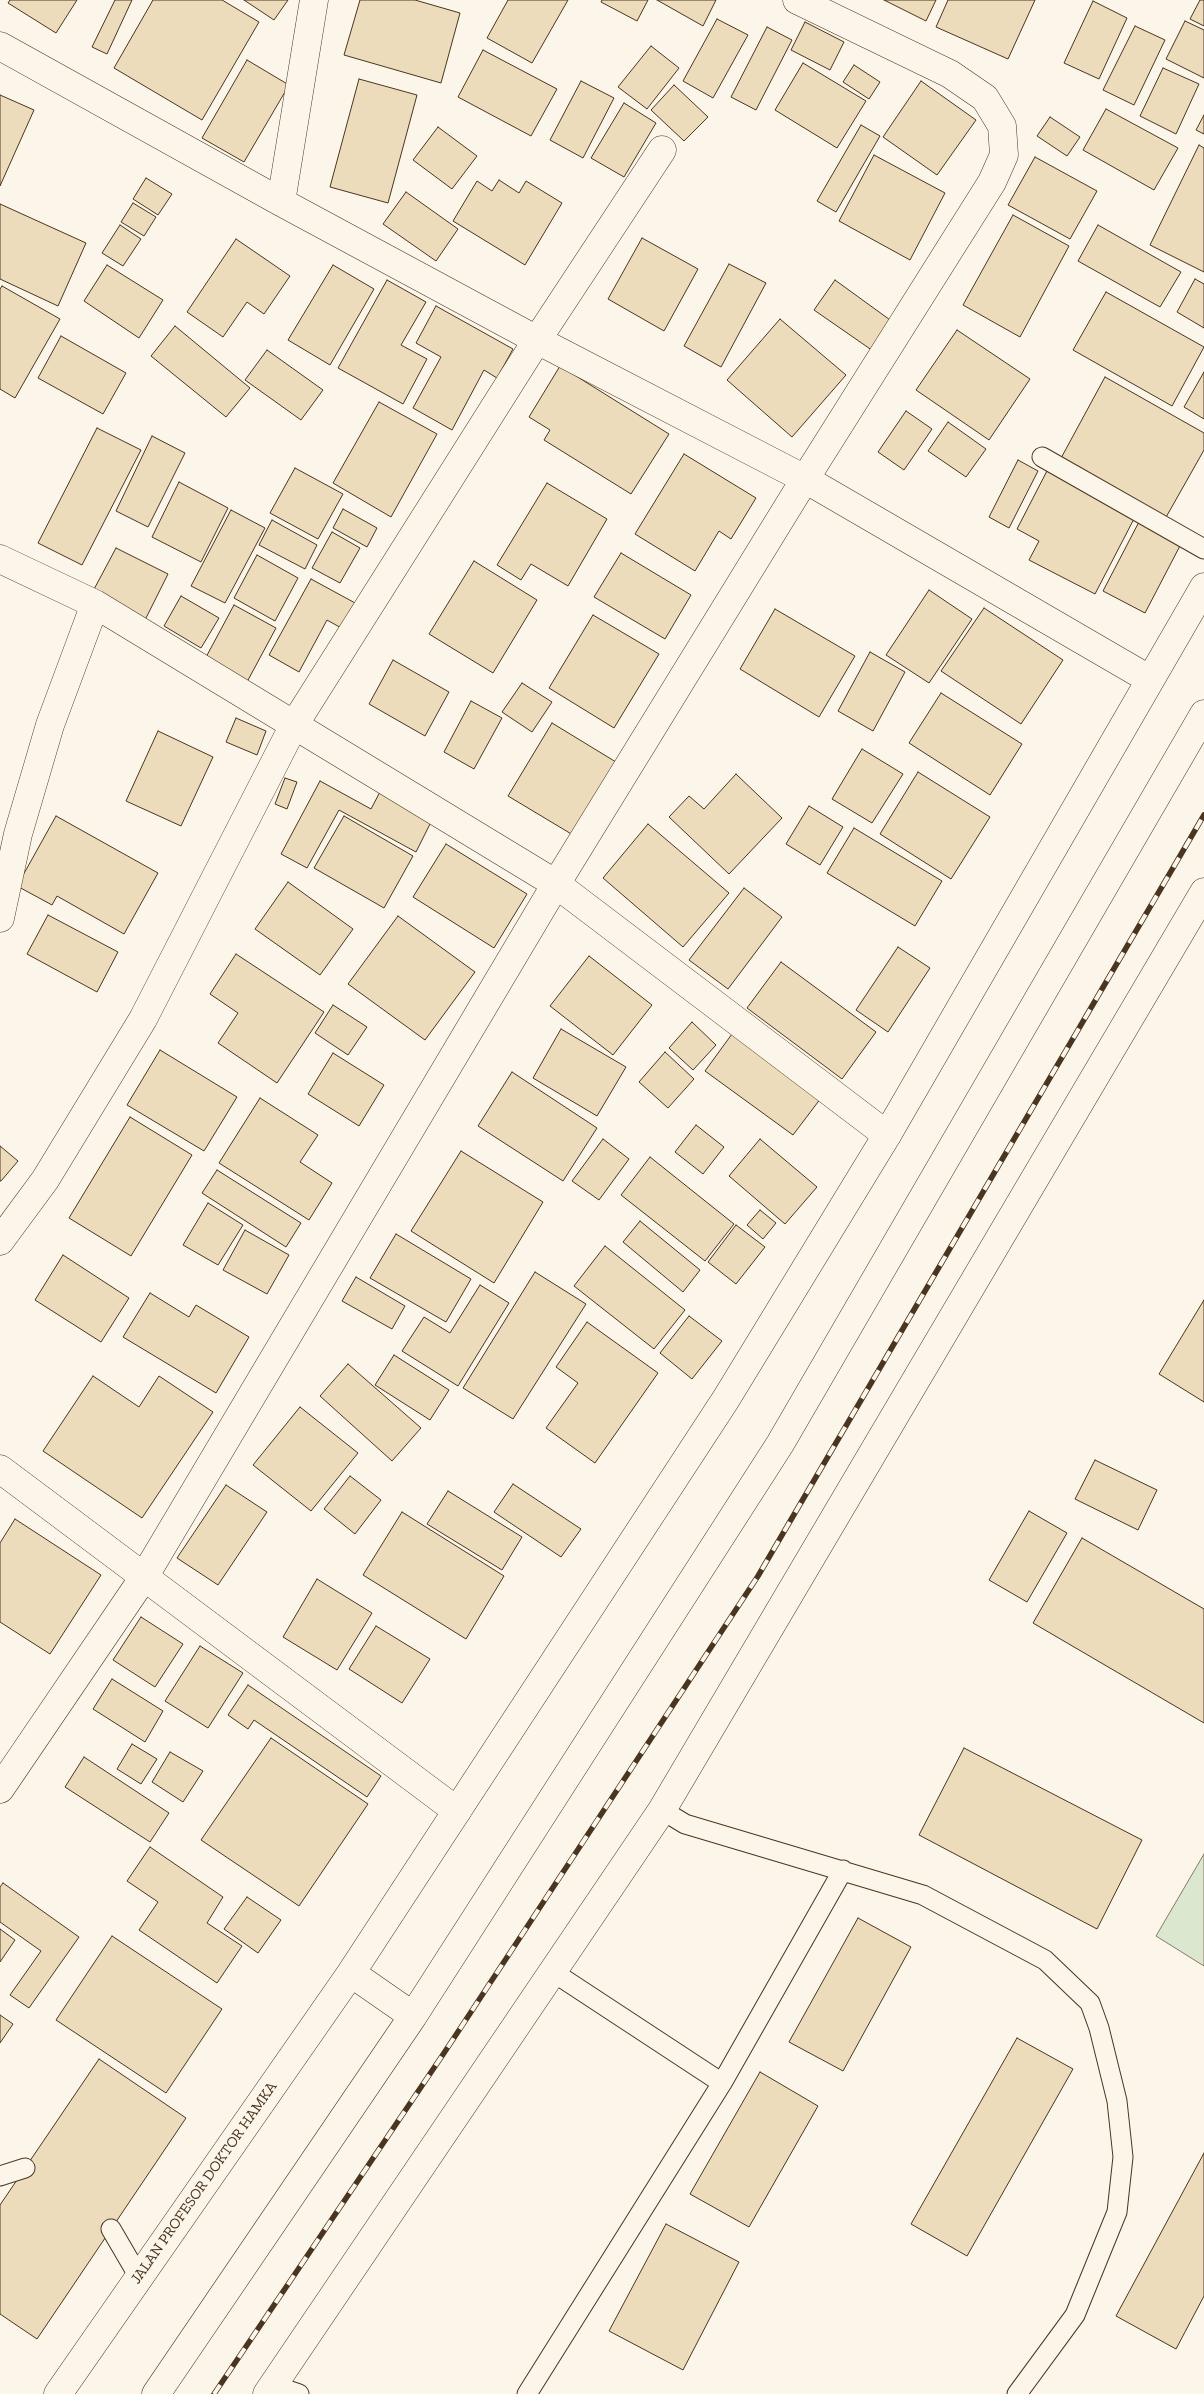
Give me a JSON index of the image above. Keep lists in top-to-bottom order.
{
  "streets": {
    "main road": ["JALAN PROFESOR DOKTOR HAMKA"]
  }
}
